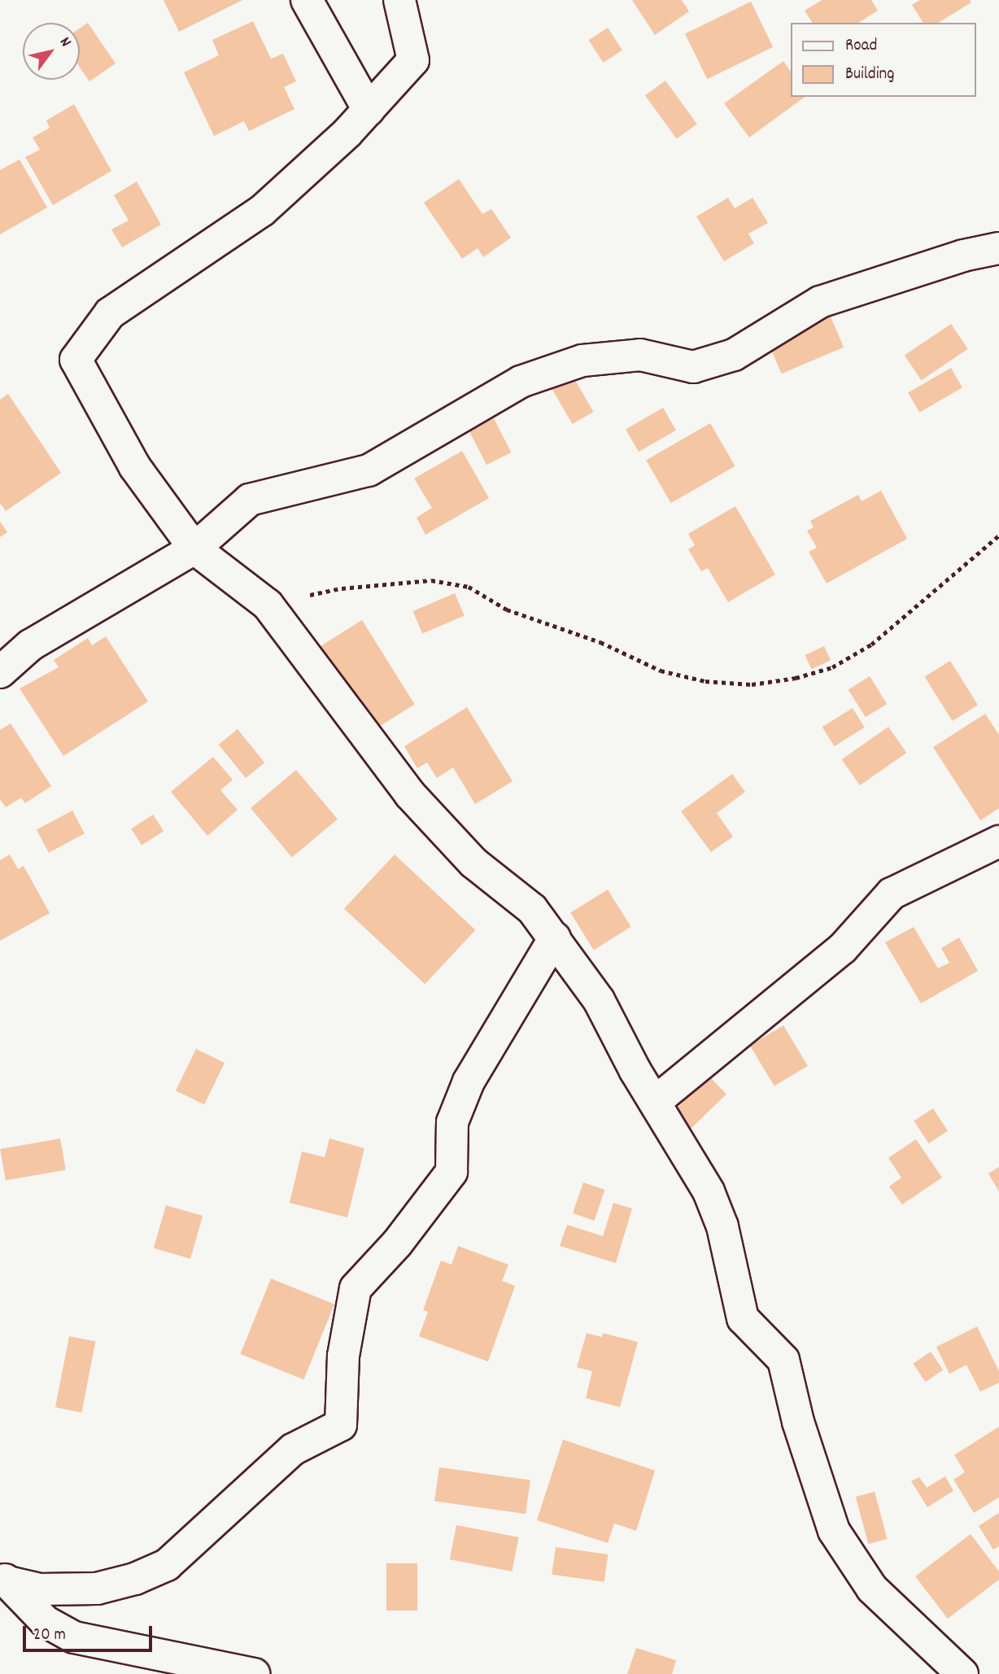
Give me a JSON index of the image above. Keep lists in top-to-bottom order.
{
  "legend": ["Road", "Building"],
  "scale_bar": "20 m",
  "north": "top right"
}
